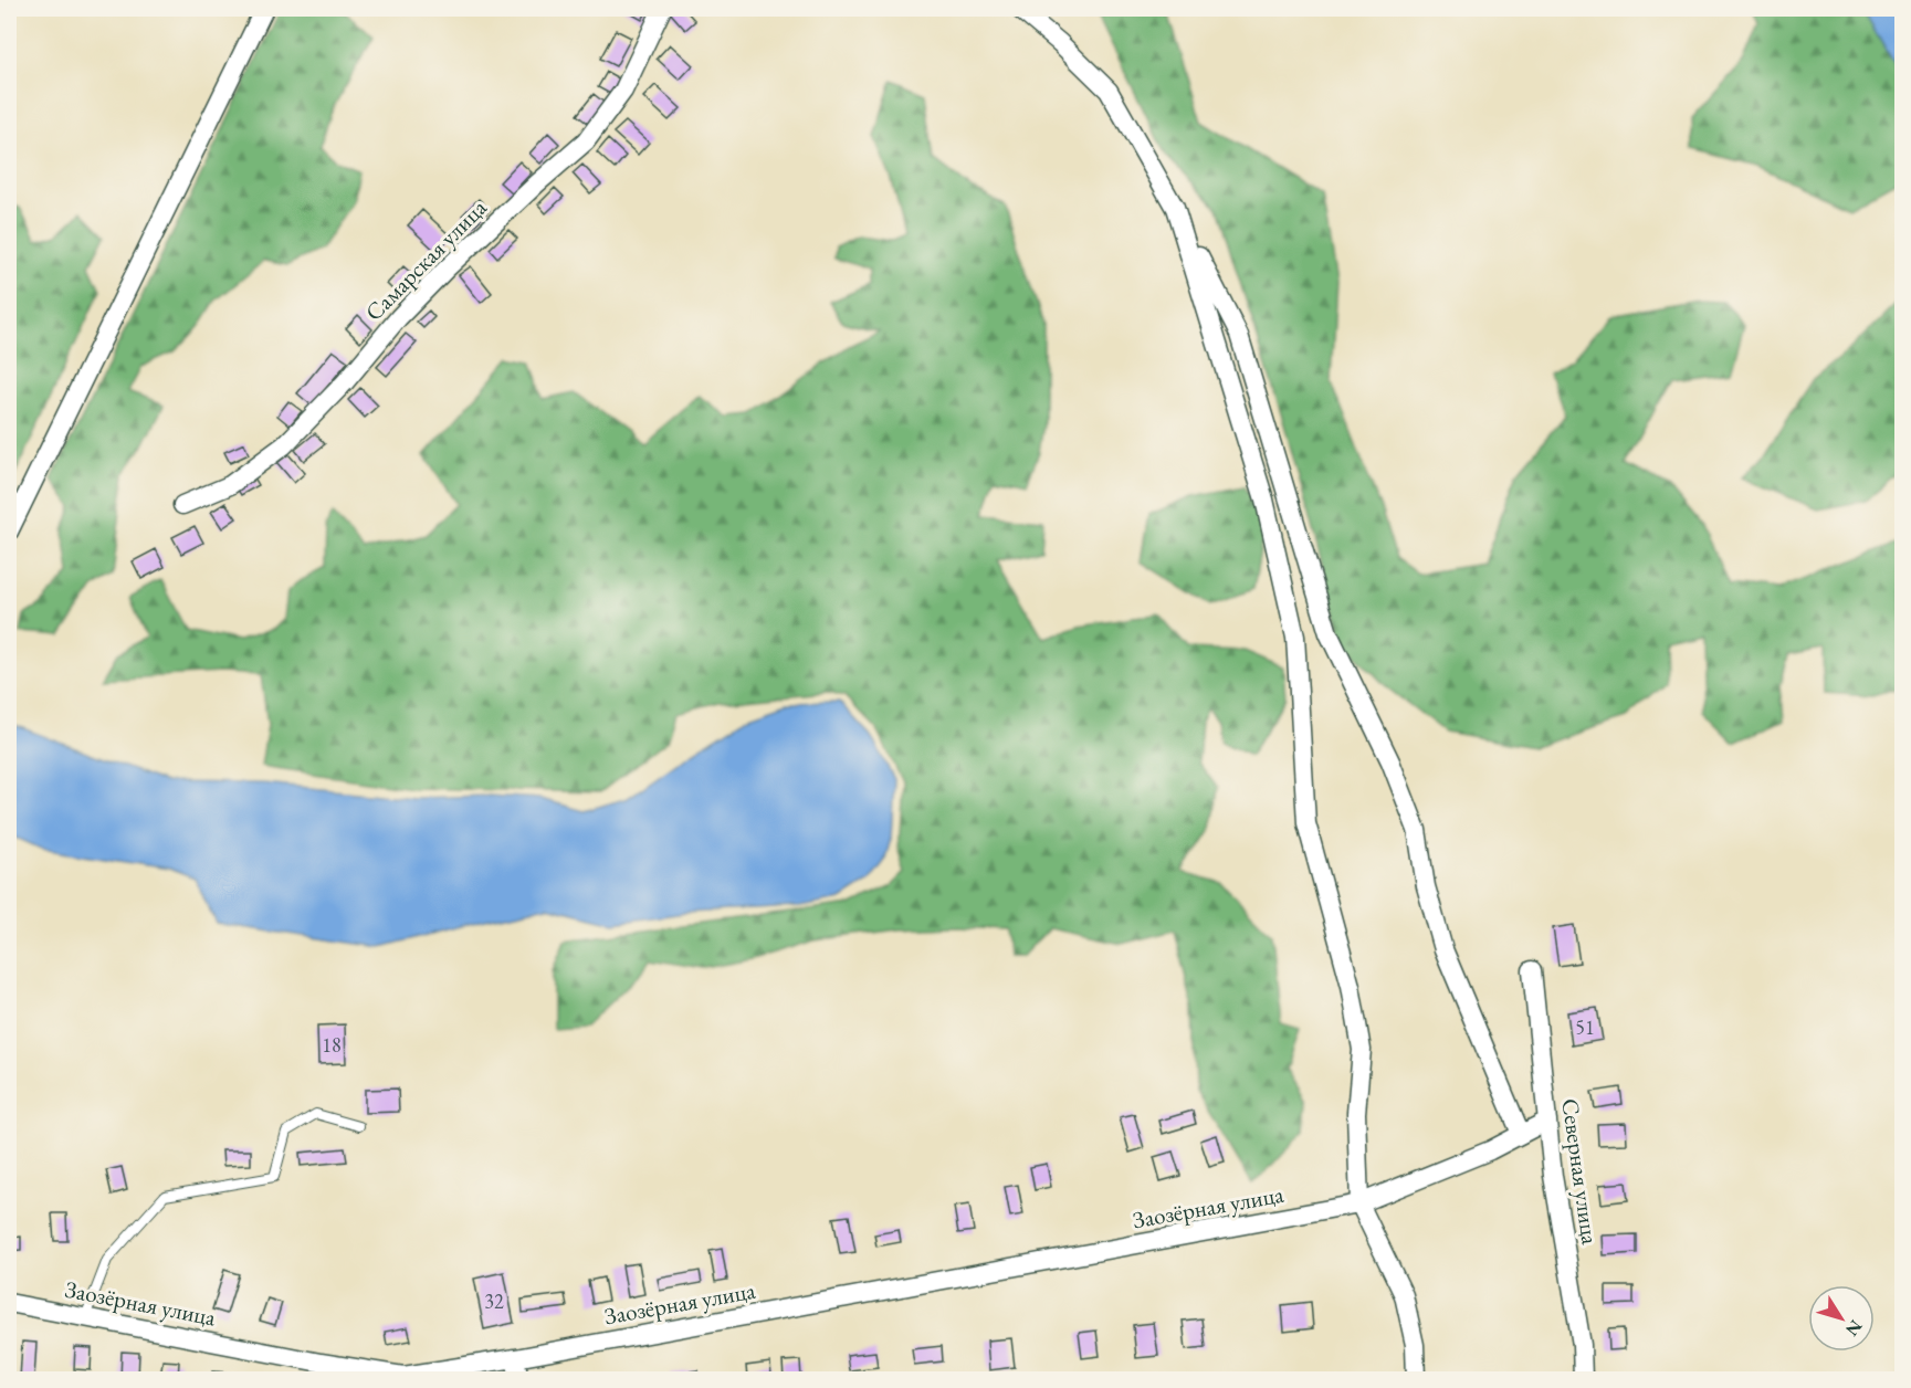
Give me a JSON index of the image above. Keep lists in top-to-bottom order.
{
  "streets": {
    "street": ["Самарская улица", "Северная улица", "Заозёрная улица"]
  },
  "crossings": [
    ["Северная улица", "Заозёрная улица"]
  ],
  "house_numbers": ["51", "18", "32"],
  "north": "bottom right"
}
